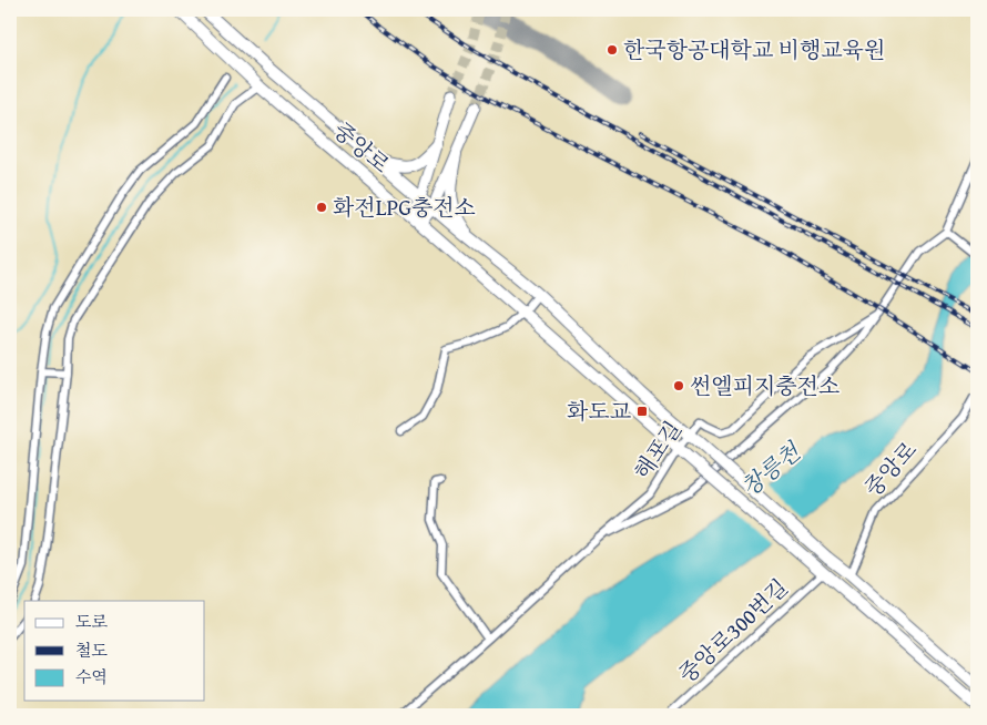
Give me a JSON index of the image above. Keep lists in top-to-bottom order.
{
  "streets": {
    "main road": ["중앙로"],
    "street": ["해포길", "중앙로300번길"]
  },
  "crossings": [
    ["중앙로", "해포길"],
    ["중앙로", "중앙로300번길"]
  ],
  "water": ["창릉천"],
  "places": {
    "other": ["한국항공대학교 비행교육원", "화전LPG충전소", "썬엘피지충전소"],
    "transit": ["화도교"]
  },
  "legend": ["도로", "철도", "수역"]
}
